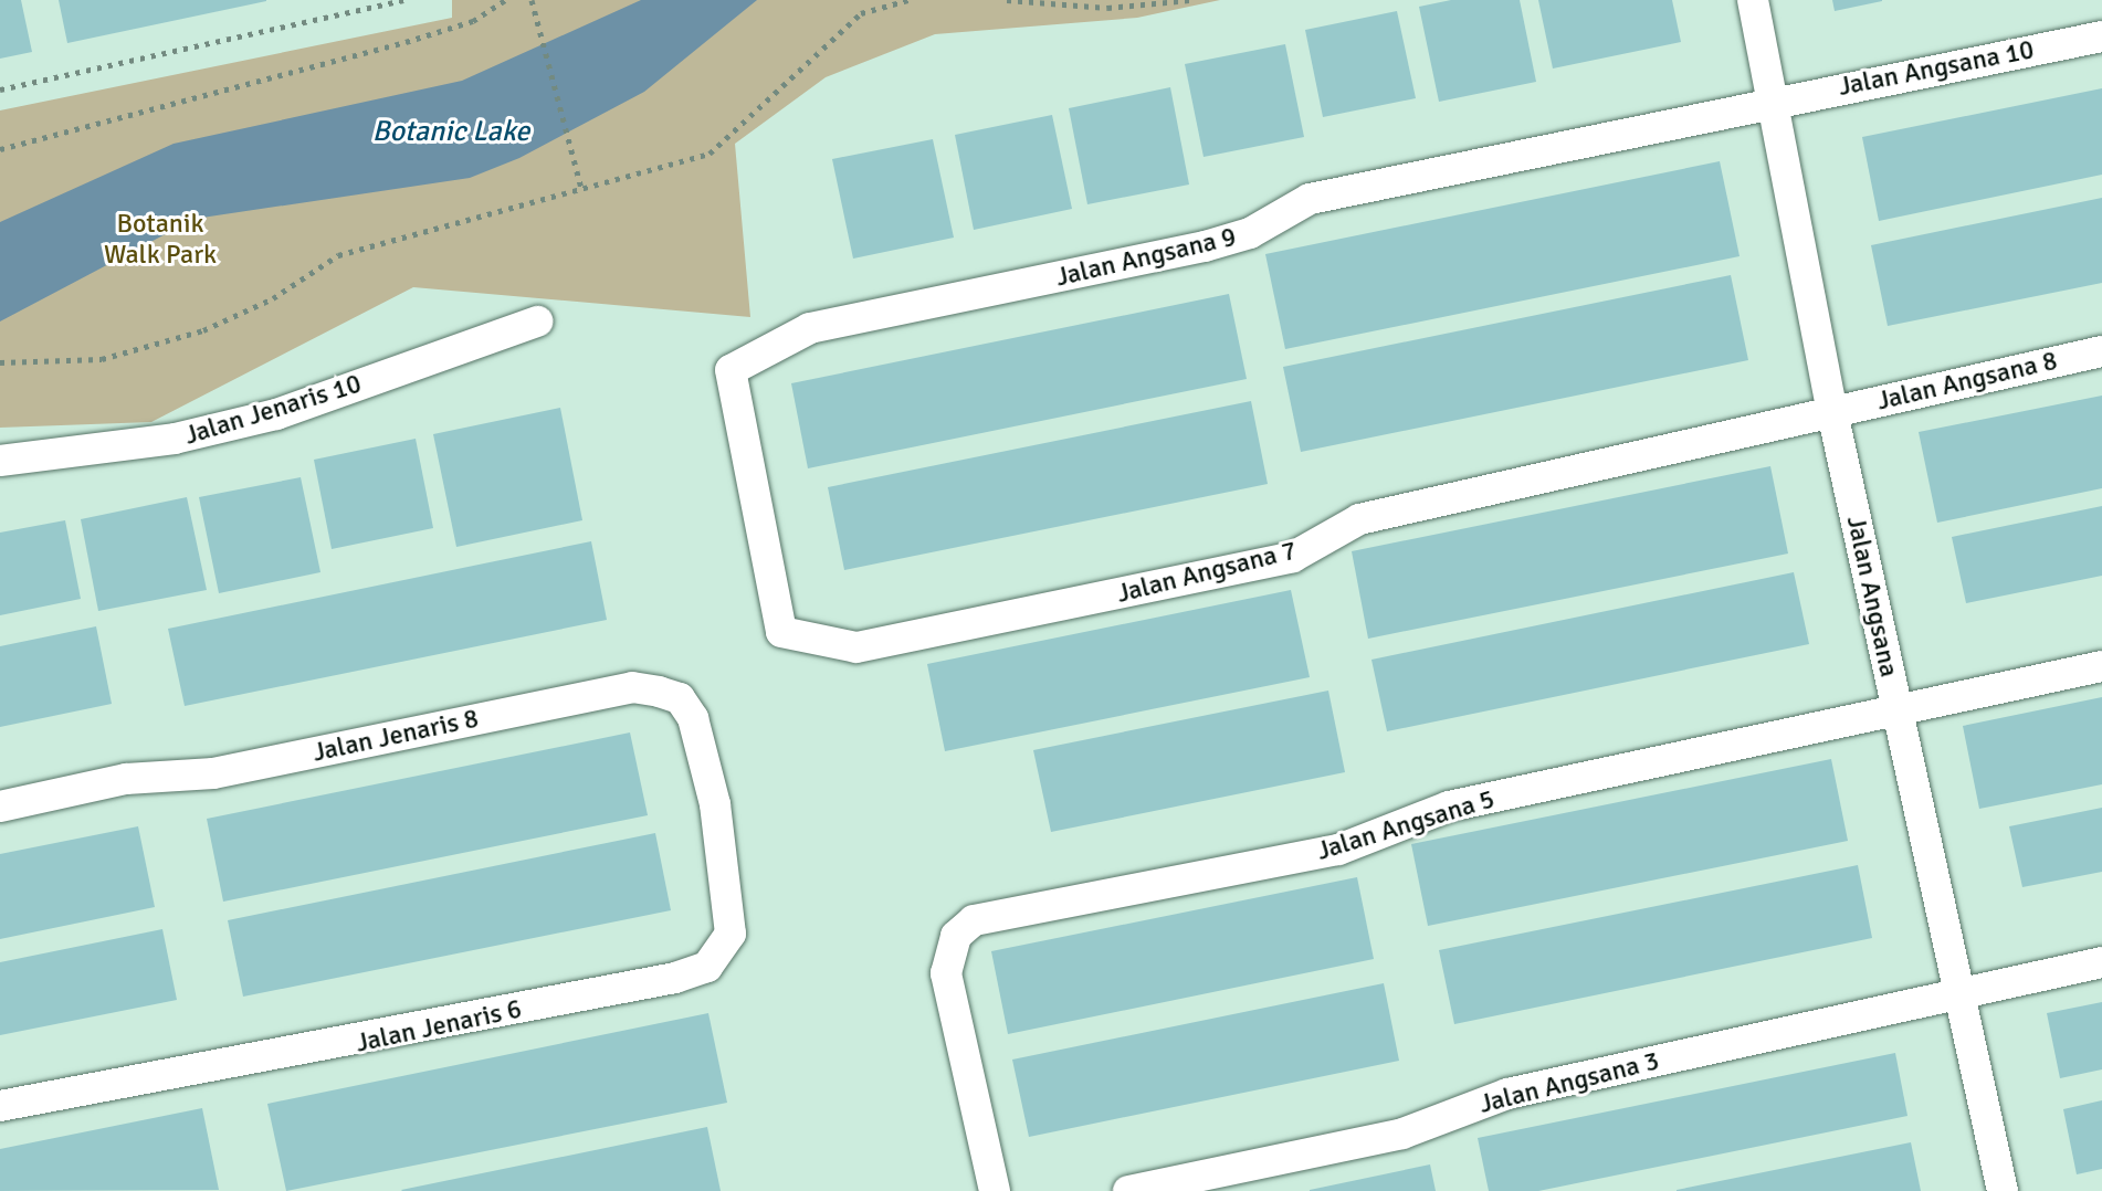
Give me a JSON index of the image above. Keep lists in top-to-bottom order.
{
  "streets": {
    "street": [
      "Jalan Angsana 10",
      "Jalan Angsana 9",
      "Jalan Angsana 8",
      "Jalan Jenaris 10",
      "Jalan Angsana 7",
      "Jalan Angsana",
      "Jalan Jenaris 8",
      "Jalan Angsana 5",
      "Jalan Jenaris 6",
      "Jalan Angsana 3"
    ]
  },
  "crossings": [
    ["Jalan Angsana 10", "Jalan Angsana 9"],
    ["Jalan Angsana 10", "Jalan Angsana"],
    ["Jalan Angsana 9", "Jalan Angsana 7"],
    ["Jalan Angsana 9", "Jalan Angsana"],
    ["Jalan Angsana 8", "Jalan Angsana 7"],
    ["Jalan Angsana 8", "Jalan Angsana"],
    ["Jalan Angsana 7", "Jalan Angsana"],
    ["Jalan Angsana", "Jalan Angsana 5"],
    ["Jalan Angsana", "Jalan Angsana 3"],
    ["Jalan Jenaris 8", "Jalan Jenaris 6"]
  ],
  "water": ["Botanic Lake"],
  "parks": ["Botanik Walk Park"]
}
